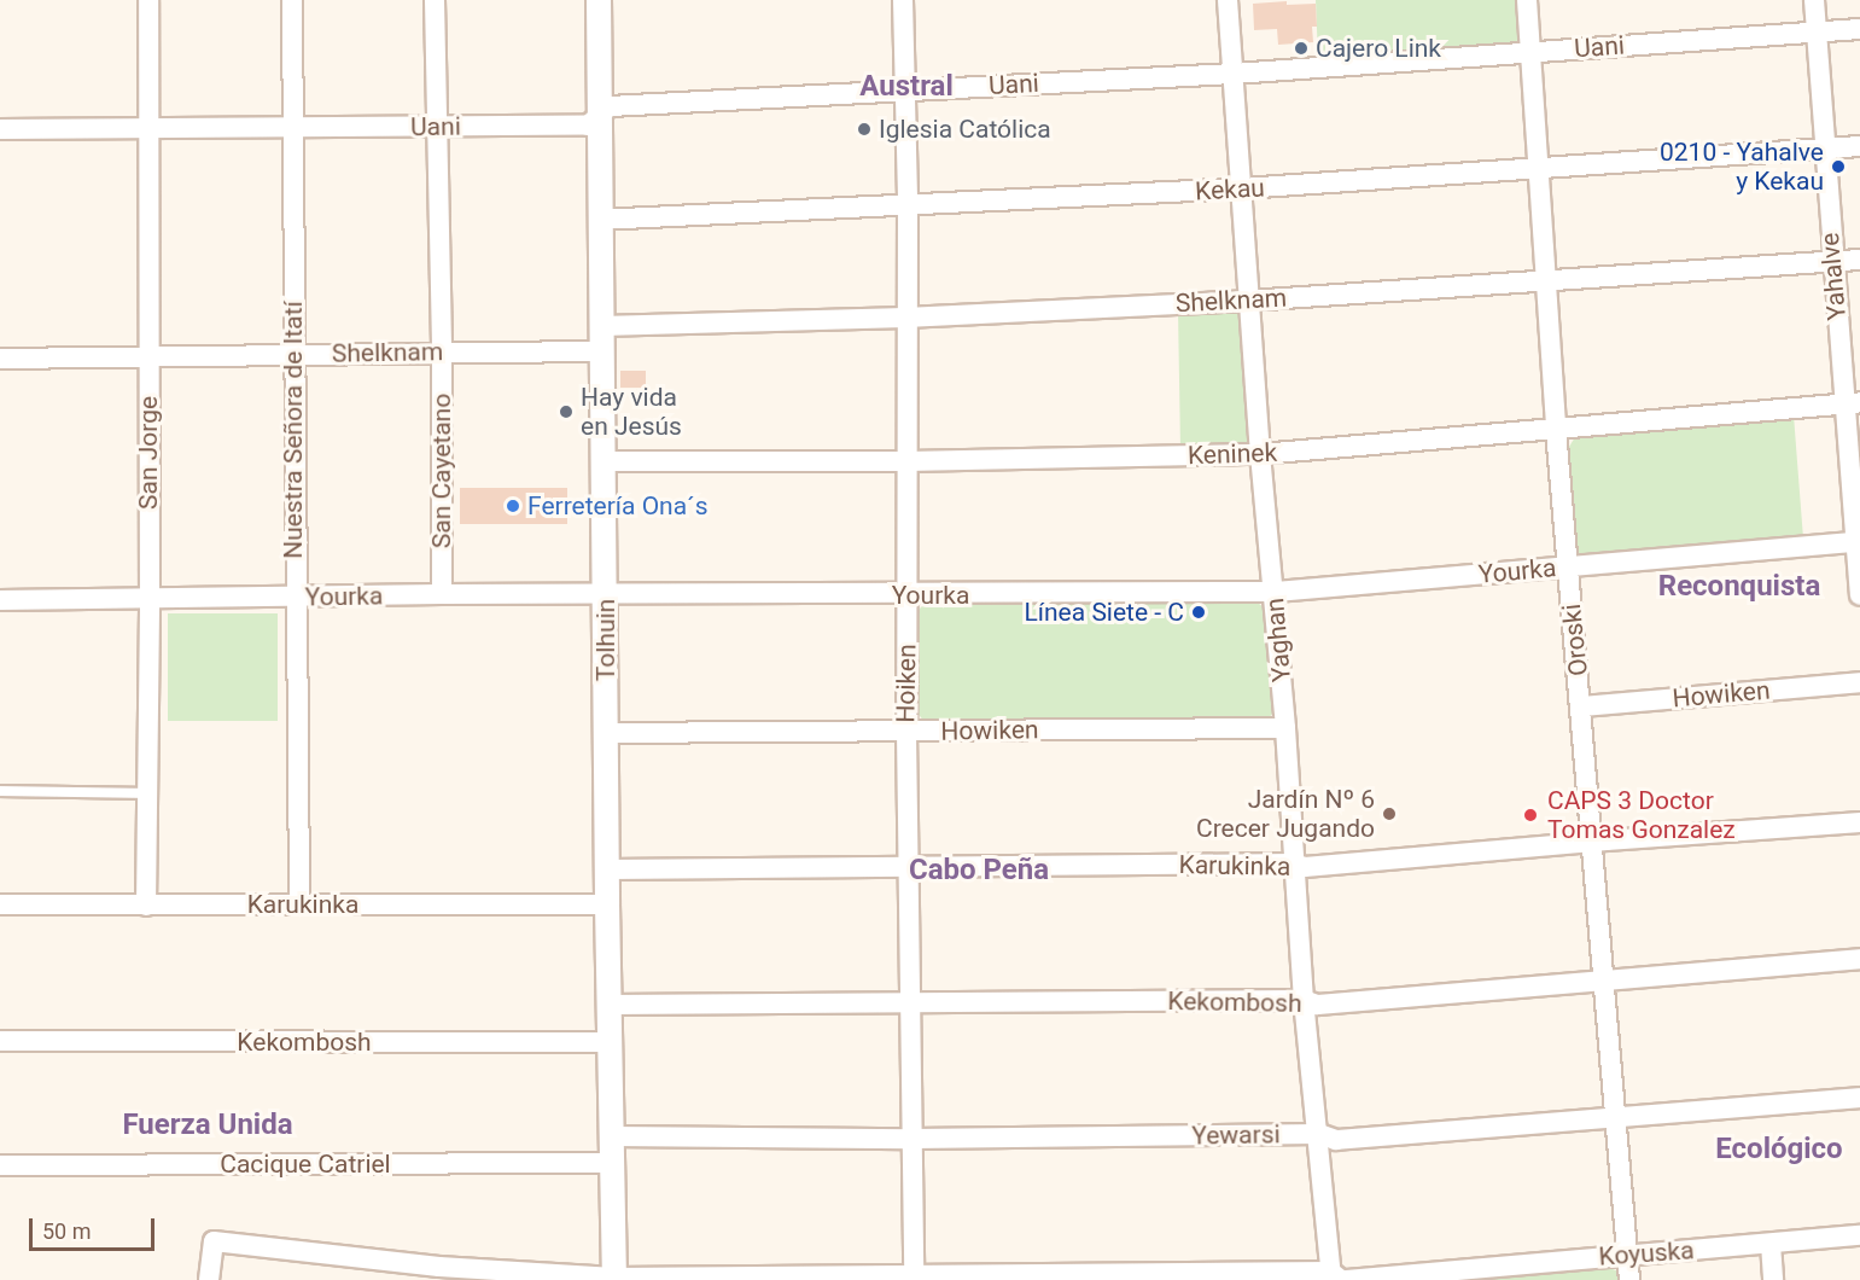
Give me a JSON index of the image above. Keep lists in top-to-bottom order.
{
  "streets": {
    "street": [
      "Uani",
      "Kekau",
      "Yahalve",
      "Shelknam",
      "Nuestra Señora de Itatí",
      "San Jorge",
      "Keninek",
      "San Cayetano",
      "Yourka",
      "Tolhuin",
      "Yaghan",
      "Oroski",
      "Hoiken",
      "Howiken",
      "Karukinka",
      "Kekombosh",
      "Yewarsi",
      "Cacique Catriel",
      "Koyuska"
    ]
  },
  "crossings": [
    ["Uani", "Yahalve"],
    ["Uani", "Nuestra Señora de Itatí"],
    ["Uani", "San Jorge"],
    ["Uani", "San Cayetano"],
    ["Uani", "Tolhuin"],
    ["Uani", "Yaghan"],
    ["Uani", "Oroski"],
    ["Uani", "Hoiken"],
    ["Kekau", "Yahalve"],
    ["Kekau", "Tolhuin"],
    ["Kekau", "Yaghan"],
    ["Kekau", "Oroski"],
    ["Kekau", "Hoiken"],
    ["Yahalve", "Shelknam"],
    ["Yahalve", "Keninek"],
    ["Yahalve", "Yourka"],
    ["Shelknam", "Nuestra Señora de Itatí"],
    ["Shelknam", "San Jorge"],
    ["Shelknam", "San Cayetano"],
    ["Shelknam", "Tolhuin"],
    ["Shelknam", "Yaghan"],
    ["Shelknam", "Oroski"],
    ["Shelknam", "Hoiken"],
    ["Nuestra Señora de Itatí", "Yourka"],
    ["Nuestra Señora de Itatí", "Karukinka"],
    ["San Jorge", "Yourka"],
    ["San Jorge", "Karukinka"],
    ["Keninek", "Tolhuin"],
    ["Keninek", "Yaghan"],
    ["Keninek", "Oroski"],
    ["Keninek", "Hoiken"],
    ["San Cayetano", "Yourka"],
    ["Yourka", "Tolhuin"],
    ["Yourka", "Yaghan"],
    ["Yourka", "Oroski"],
    ["Yourka", "Hoiken"],
    ["Tolhuin", "Howiken"],
    ["Tolhuin", "Karukinka"],
    ["Tolhuin", "Kekombosh"],
    ["Tolhuin", "Yewarsi"],
    ["Tolhuin", "Cacique Catriel"],
    ["Tolhuin", "Koyuska"],
    ["Yaghan", "Howiken"],
    ["Yaghan", "Karukinka"],
    ["Yaghan", "Kekombosh"],
    ["Yaghan", "Yewarsi"],
    ["Yaghan", "Koyuska"],
    ["Oroski", "Howiken"],
    ["Oroski", "Karukinka"],
    ["Oroski", "Kekombosh"],
    ["Oroski", "Yewarsi"],
    ["Oroski", "Koyuska"],
    ["Hoiken", "Howiken"],
    ["Hoiken", "Karukinka"],
    ["Hoiken", "Kekombosh"],
    ["Hoiken", "Yewarsi"],
    ["Hoiken", "Koyuska"]
  ],
  "districts": [
    "Austral",
    "Reconquista",
    "Cabo Peña",
    "Fuerza Unida",
    "Ecológico"
  ],
  "places": [
    "Cajero Link",
    "Iglesia Católica",
    "0210 - Yahalve y Kekau",
    "Hay vida en Jesús",
    "Ferretería Ona´s",
    "Línea Siete - C",
    "Jardín Nº 6 Crecer Jugando",
    "CAPS 3 Doctor Tomas Gonzalez"
  ],
  "scale_bar": "50 m"
}
